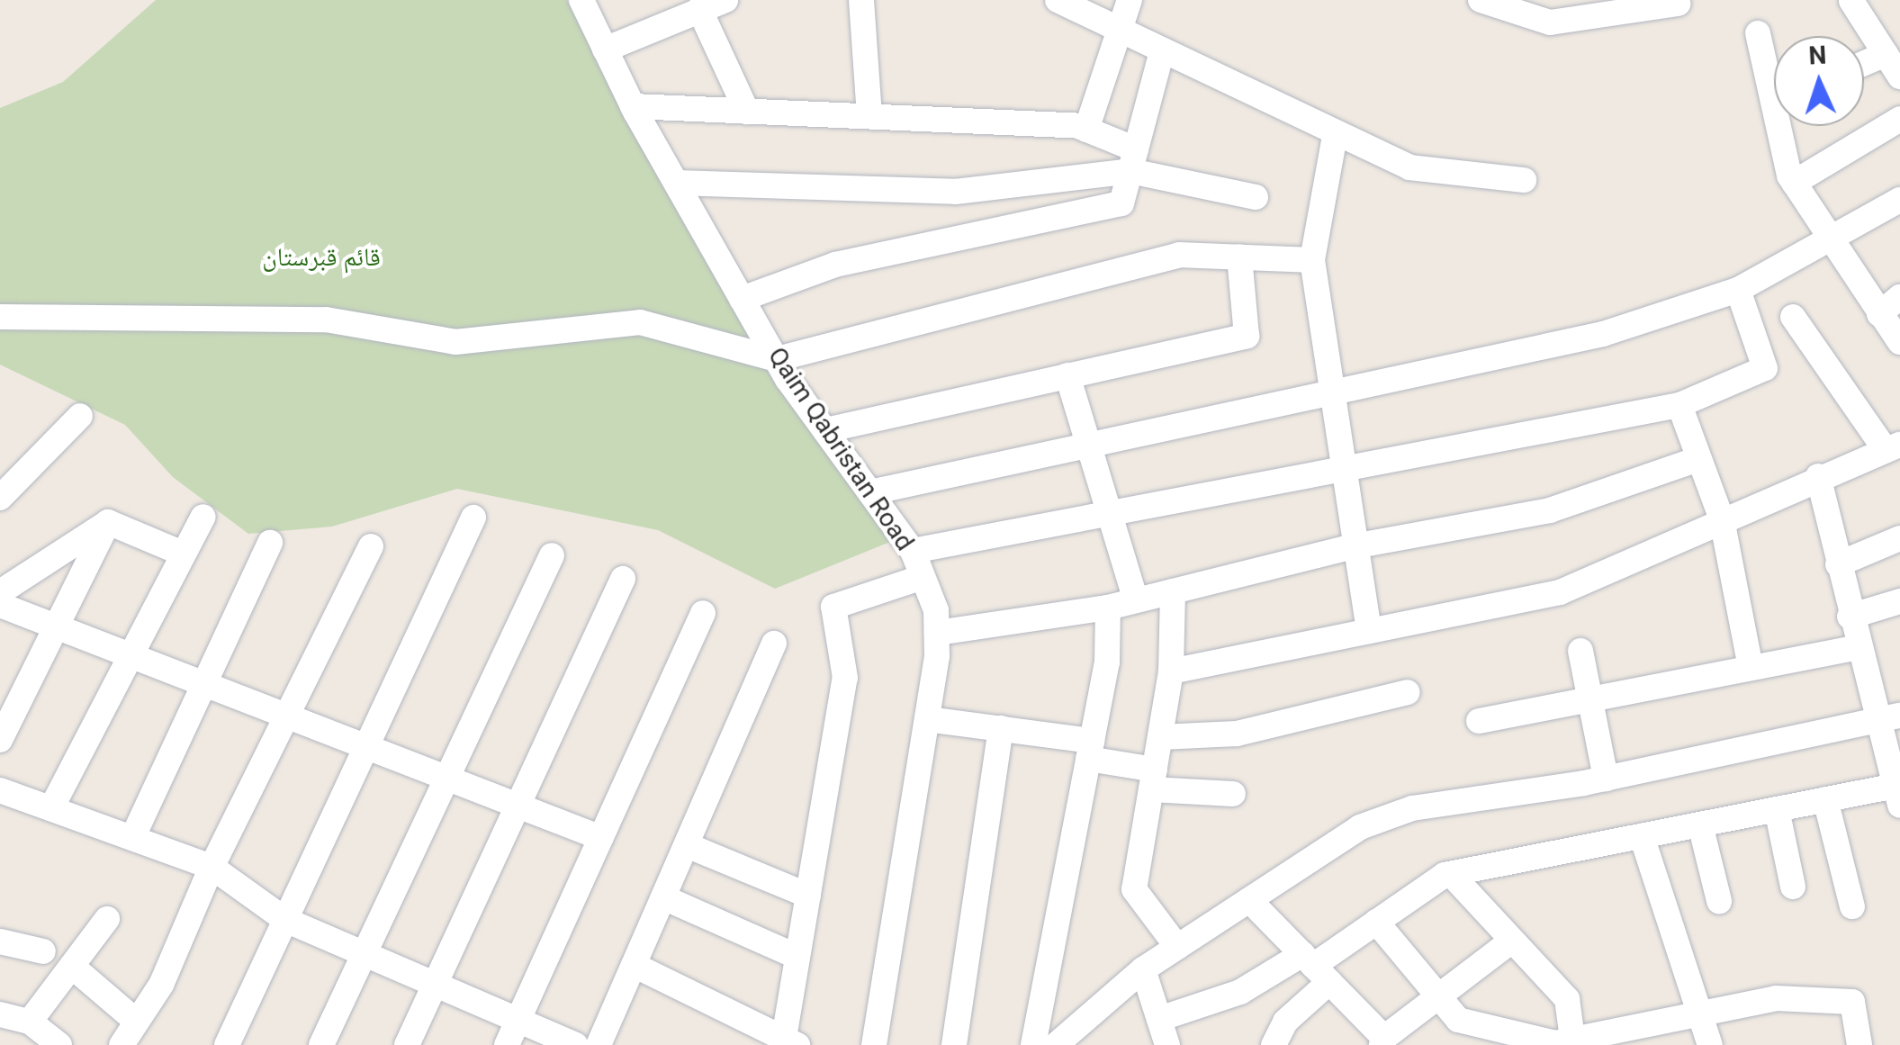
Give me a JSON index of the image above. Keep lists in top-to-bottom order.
{
  "streets": {
    "street": ["Qaim Qabristan Road"]
  },
  "parks": ["قائم قبرستان"],
  "north": "top"
}
